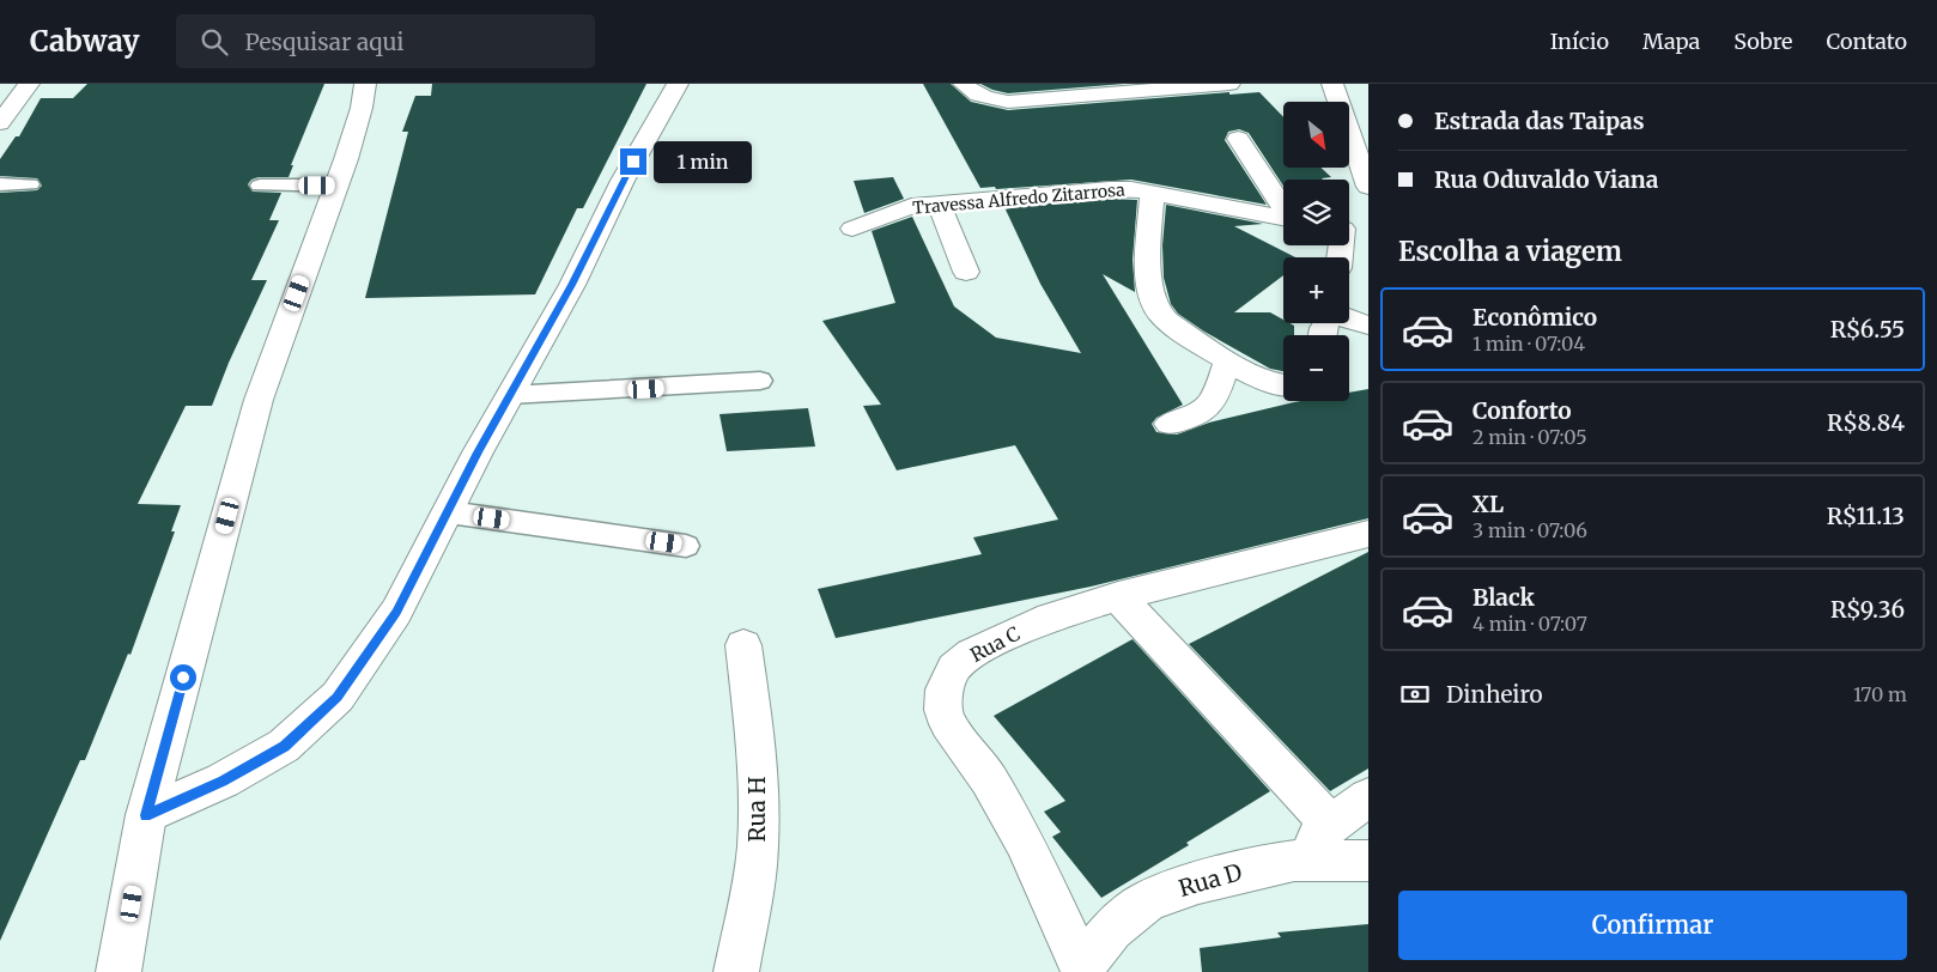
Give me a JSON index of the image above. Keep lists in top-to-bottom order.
{
  "streets": {
    "street": [
      "Travessa Alfredo Zitarrosa",
      "Rua C",
      "Rua H",
      "Rua D"
    ]
  },
  "crossings": [
    ["Rua C", "Rua D"]
  ],
  "north": "bottom right",
  "page": {
    "header": "Cabway",
    "search": "Pesquisar aqui",
    "nav": [
      "Início",
      "Mapa",
      "Sobre",
      "Contato"
    ],
    "banner": ["Estrada das Taipas", "Rua Oduvaldo Viana"],
    "map_buttons": ["+", "−"],
    "bubble": "1 min",
    "heading": "Escolha a viagem",
    "list": [
      {
        "name": "Econômico",
        "note": "1 min · 07:04",
        "value": "R$6.55"
      },
      {
        "name": "Conforto",
        "note": "2 min · 07:05",
        "value": "R$8.84"
      },
      {
        "name": "XL",
        "note": "3 min · 07:06",
        "value": "R$11.13"
      },
      {
        "name": "Black",
        "note": "4 min · 07:07",
        "value": "R$9.36"
      }
    ],
    "pay": ["Dinheiro", "170 m"],
    "buttons": "Confirmar"
  }
}
